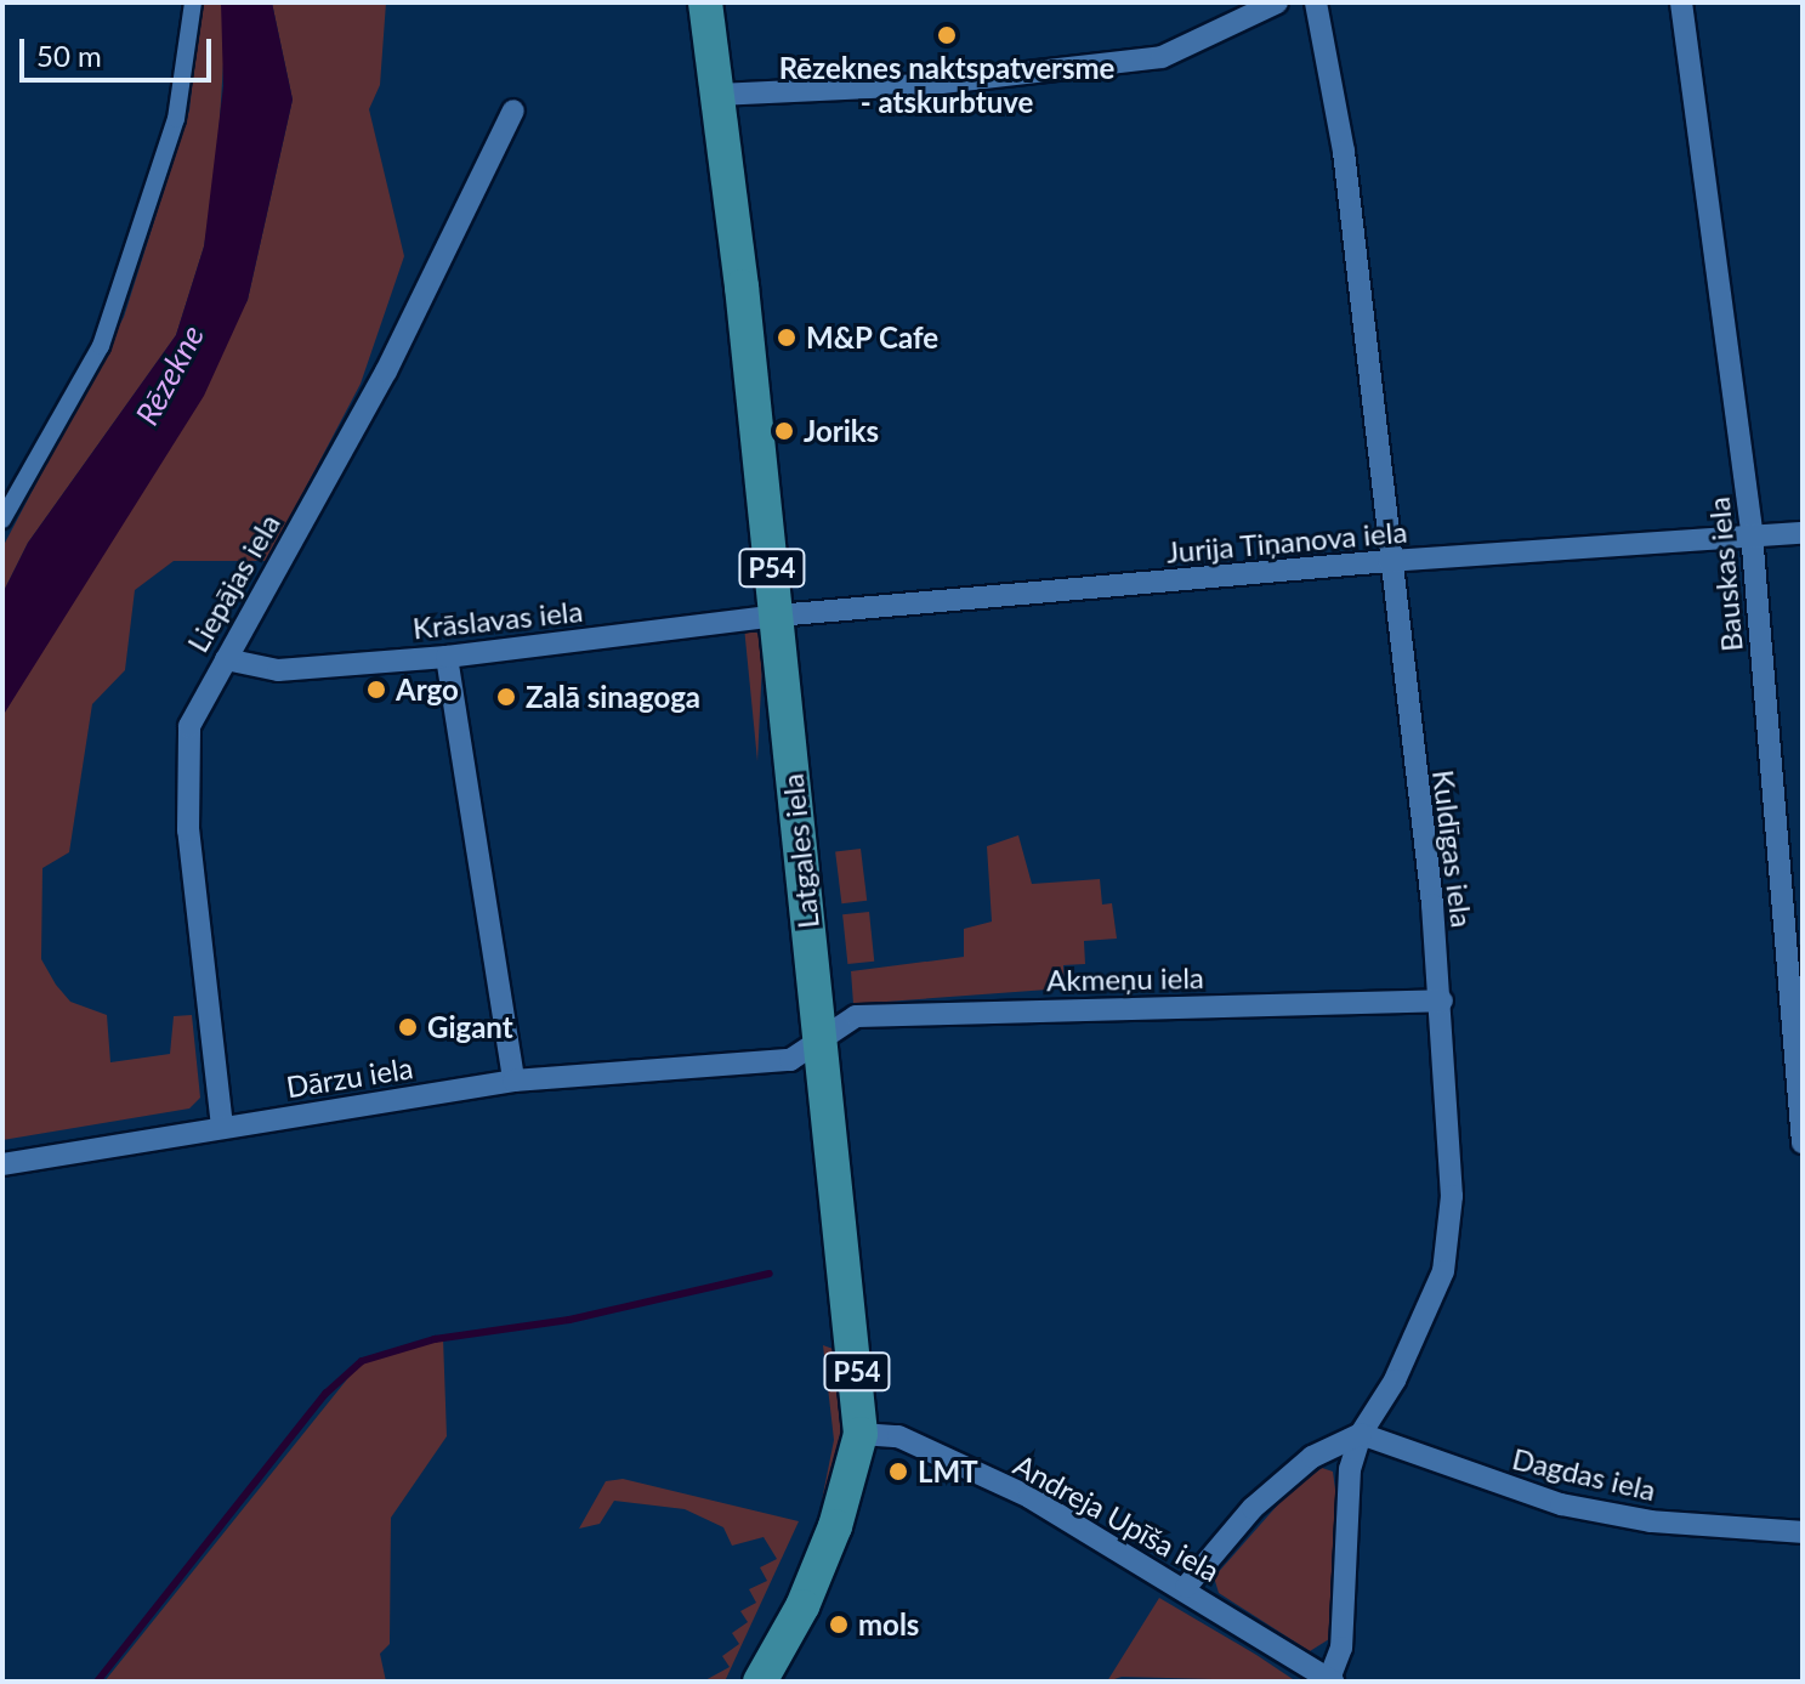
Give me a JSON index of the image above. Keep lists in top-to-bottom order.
{
  "streets": {
    "main road": ["P54", "Latgales iela"],
    "street": [
      "Jurija Tiņanova iela",
      "Bauskas iela",
      "Liepājas iela",
      "Krāslavas iela",
      "Kuldīgas iela",
      "Akmeņu iela",
      "Dārzu iela",
      "Dagdas iela",
      "Andreja Upīša iela"
    ]
  },
  "crossings": [
    ["Jurija Tiņanova iela", "Bauskas iela"],
    ["Jurija Tiņanova iela", "Krāslavas iela"],
    ["Jurija Tiņanova iela", "Kuldīgas iela"],
    ["Jurija Tiņanova iela", "Latgales iela"],
    ["Liepājas iela", "Krāslavas iela"],
    ["Liepājas iela", "Dārzu iela"],
    ["Krāslavas iela", "Latgales iela"],
    ["Kuldīgas iela", "Akmeņu iela"],
    ["Kuldīgas iela", "Dagdas iela"],
    ["Kuldīgas iela", "Andreja Upīša iela"],
    ["Latgales iela", "Akmeņu iela"],
    ["Latgales iela", "Dārzu iela"],
    ["Latgales iela", "Andreja Upīša iela"],
    ["Akmeņu iela", "Dārzu iela"]
  ],
  "water": ["Rēzekne"],
  "places": [
    "Rēzeknes naktspatversme - atskurbtuve",
    "M&P Cafe",
    "Joriks",
    "Argo",
    "Zalā sinagoga",
    "Gigant",
    "LMT",
    "mols"
  ],
  "scale_bar": "50 m"
}
